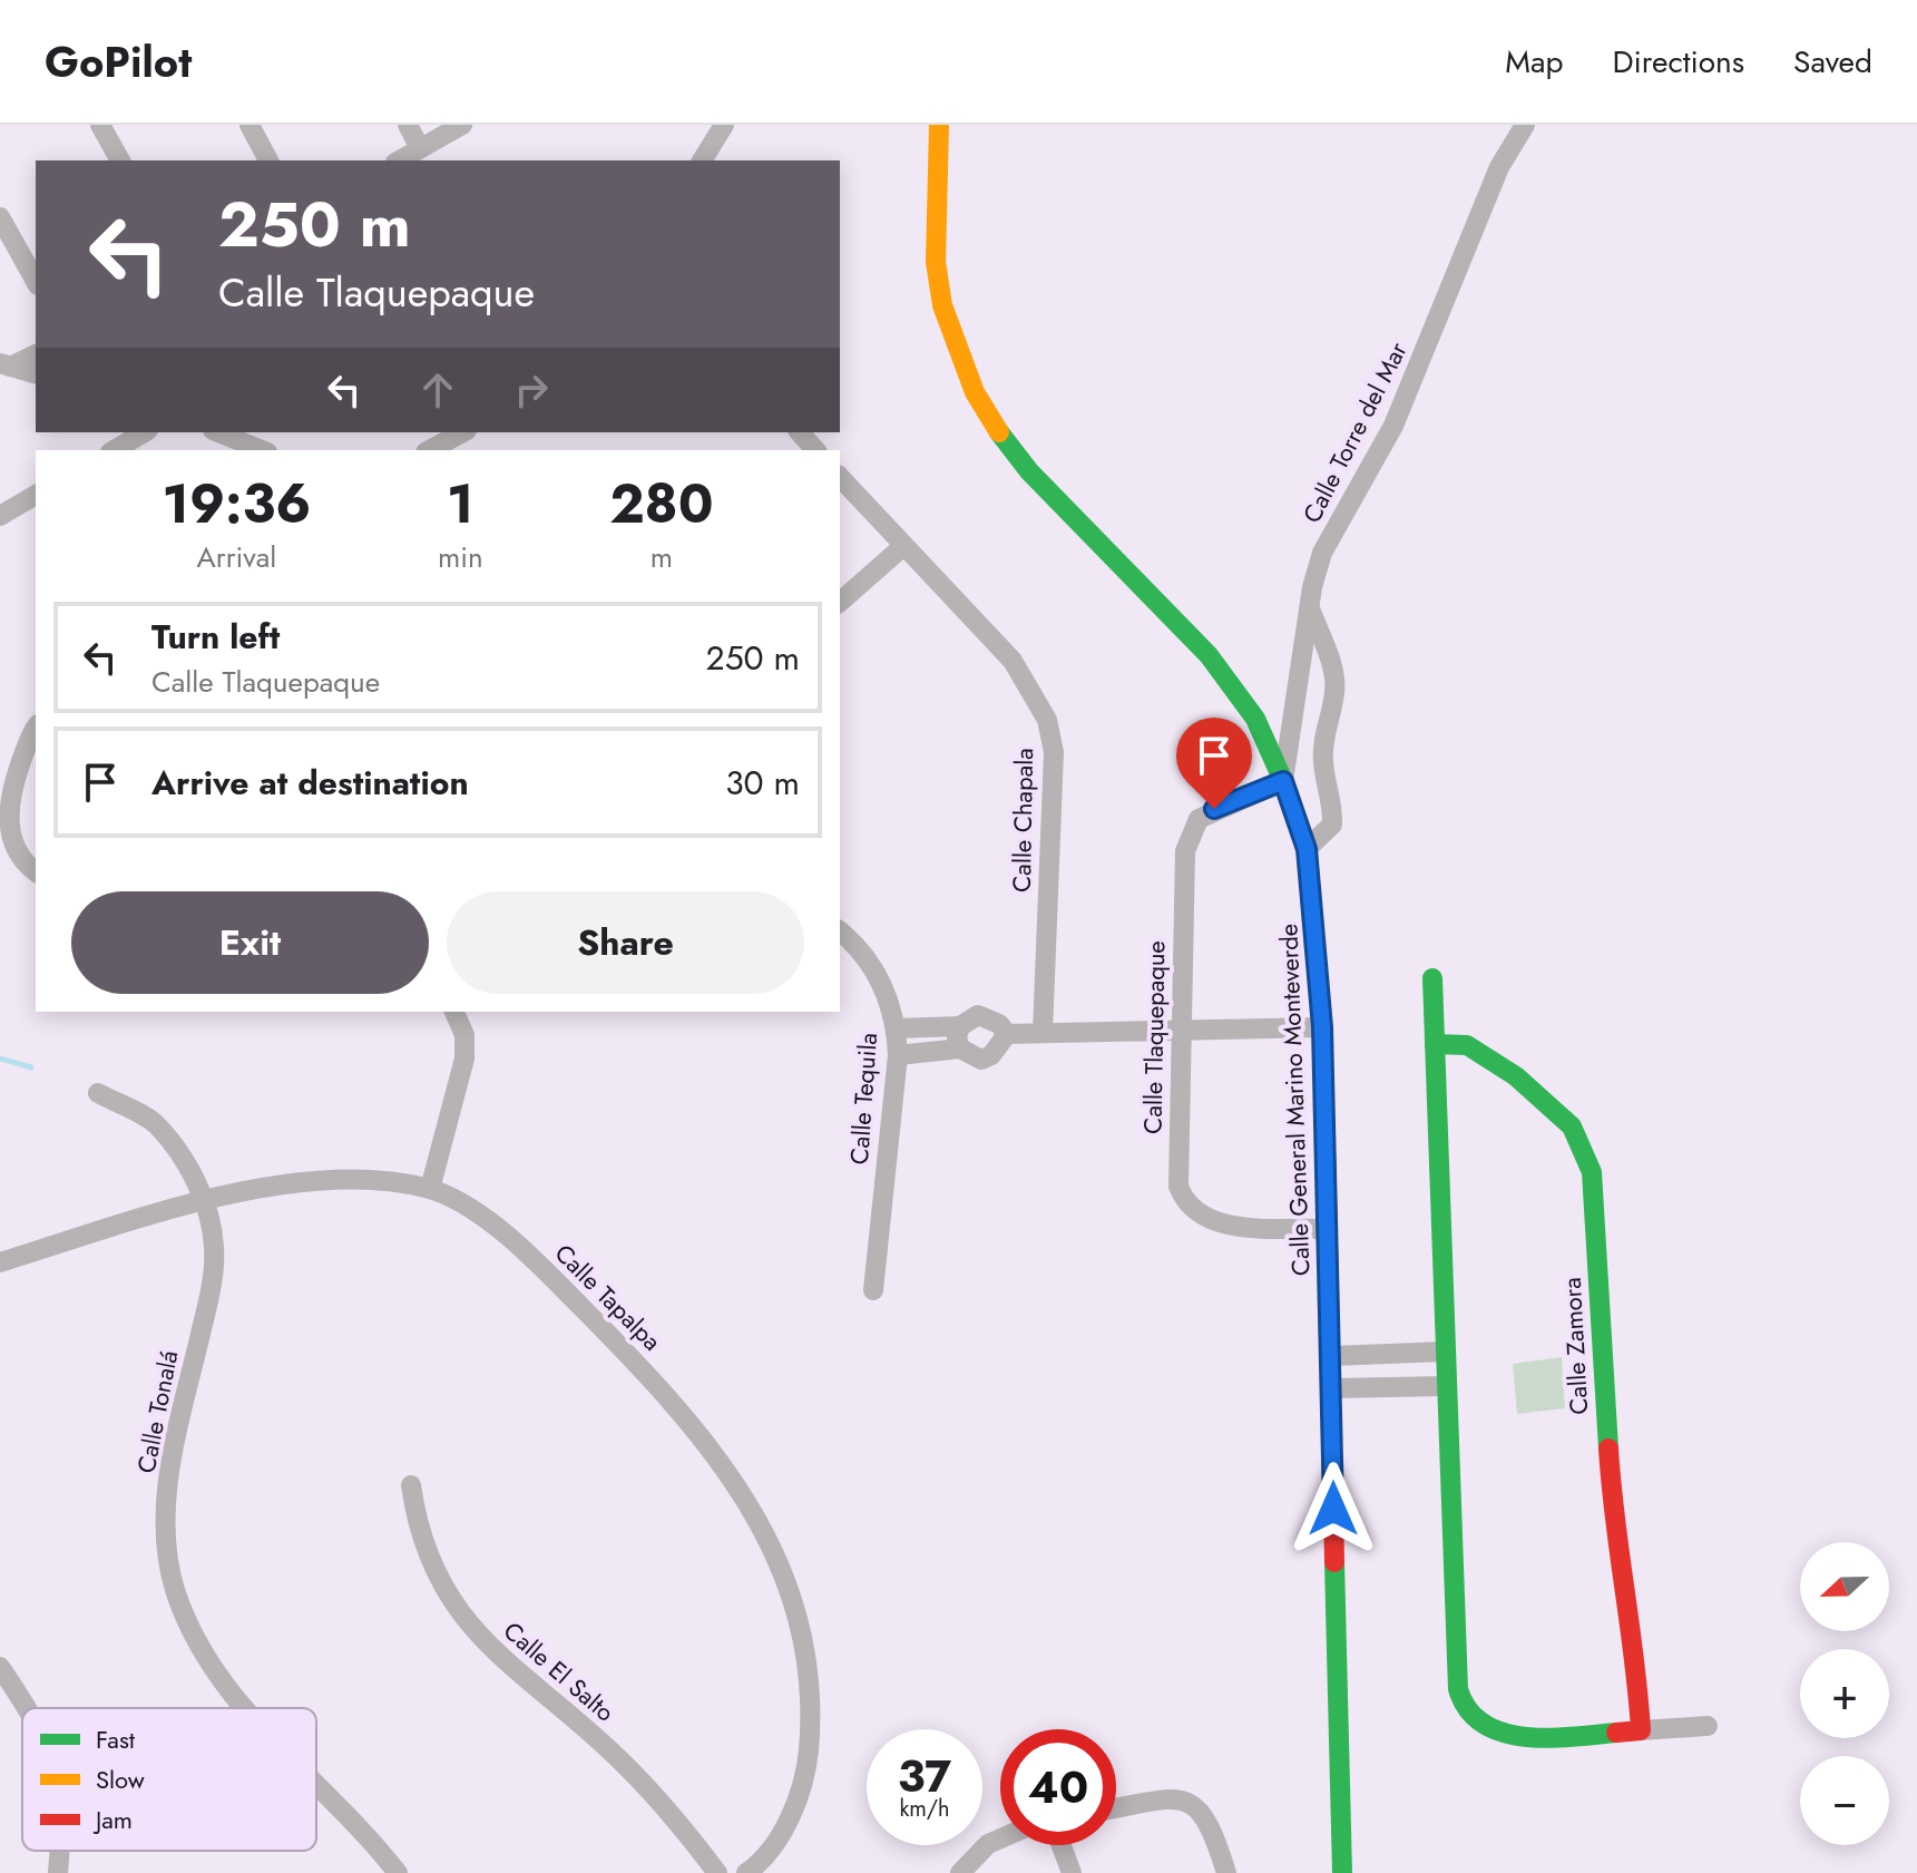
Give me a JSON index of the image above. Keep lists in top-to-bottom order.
{
  "streets": {
    "street": [
      "Calle Torre del Mar",
      "Calle Chapala",
      "Calle Tlaquepaque",
      "Calle Tequila",
      "Calle General Marino Monteverde",
      "Calle Tapalpa",
      "Calle Zamora",
      "Calle Tonalá",
      "Calle El Salto"
    ]
  },
  "crossings": [
    ["Calle Torre del Mar", "Calle Tlaquepaque"],
    ["Calle Torre del Mar", "Calle General Marino Monteverde"],
    ["Calle Tlaquepaque", "Calle General Marino Monteverde"],
    ["Calle Tapalpa", "Calle Tonalá"]
  ],
  "legend": ["Fast", "Slow", "Jam"],
  "north": "left",
  "page": {
    "header": "GoPilot",
    "nav": ["Map", "Directions", "Saved"],
    "turn": ["250 m", "Calle Tlaquepaque"],
    "eta": [
      "19:36",
      "Arrival",
      "1",
      "min",
      "280",
      "m"
    ],
    "list": [
      {
        "name": "Turn left",
        "note": "Calle Tlaquepaque",
        "value": "250 m"
      },
      {
        "name": "Arrive at destination",
        "value": "30 m"
      }
    ],
    "buttons": ["Exit", "Share"],
    "map_buttons": ["+", "−"],
    "speed": "37 km/h",
    "limit": "40"
  }
}
